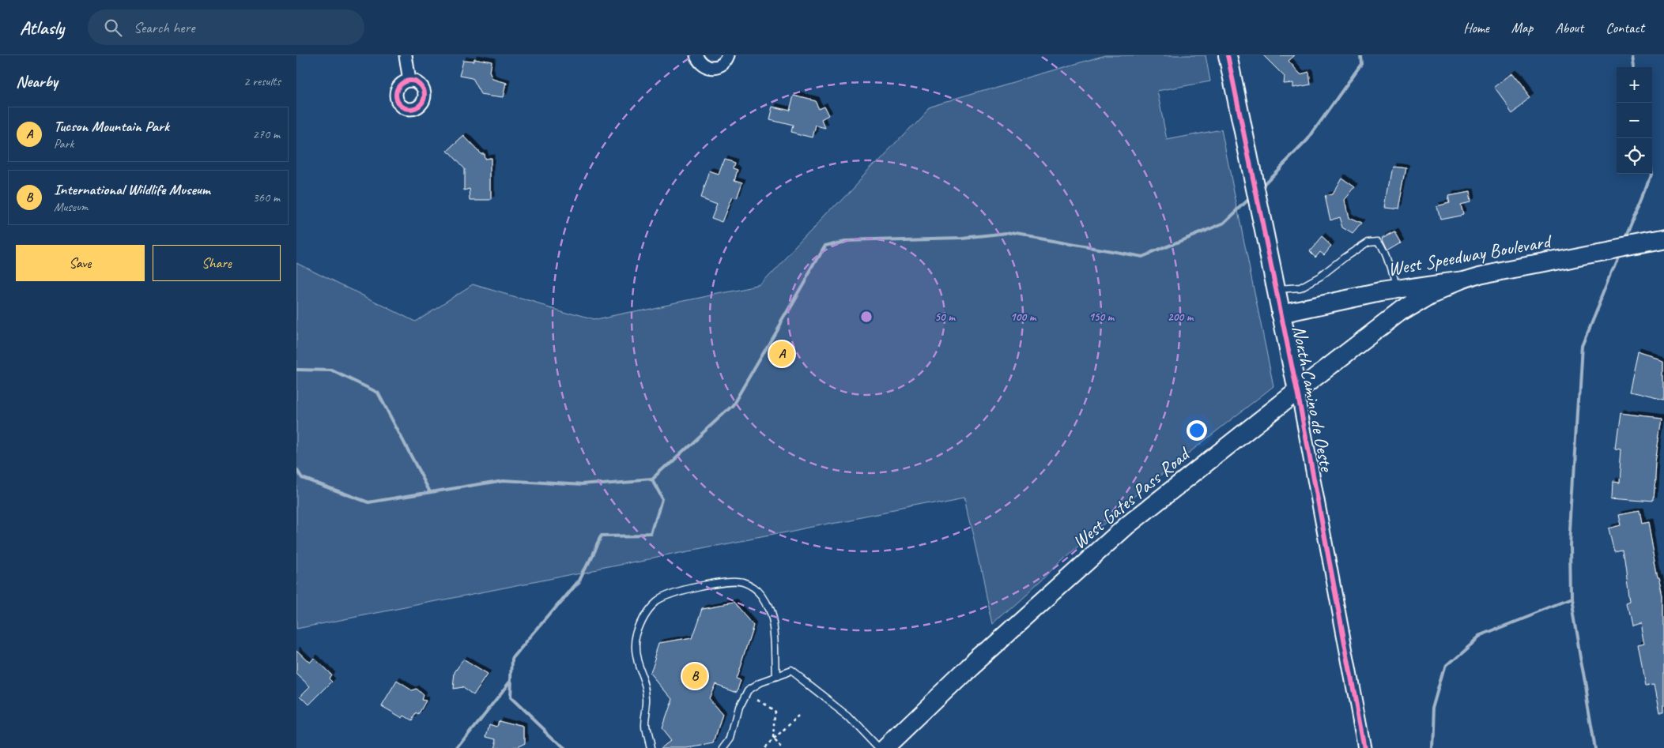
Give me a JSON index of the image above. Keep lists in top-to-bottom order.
{
  "streets": {
    "main road": ["West Speedway Boulevard", "North Camino de Oeste", "West Gates Pass Road"]
  },
  "crossings": [
    ["West Speedway Boulevard", "North Camino de Oeste"],
    ["West Speedway Boulevard", "West Gates Pass Road"],
    ["North Camino de Oeste", "West Gates Pass Road"]
  ],
  "page": {
    "header": "Atlasly",
    "search": "Search here",
    "nav": [
      "Home",
      "Map",
      "About",
      "Contact"
    ],
    "heading": ["Nearby", "2 results"],
    "map_buttons": ["+", "−"],
    "list": [
      {
        "mark": "A",
        "name": "Tucson Mountain Park",
        "note": "Park",
        "value": "270 m"
      },
      {
        "mark": "B",
        "name": "International Wildlife Museum",
        "note": "Museum",
        "value": "360 m"
      }
    ],
    "buttons": ["Save", "Share"],
    "pins": ["A", "B"]
  },
  "rings": [
    "50 m",
    "100 m",
    "150 m",
    "200 m"
  ]
}
